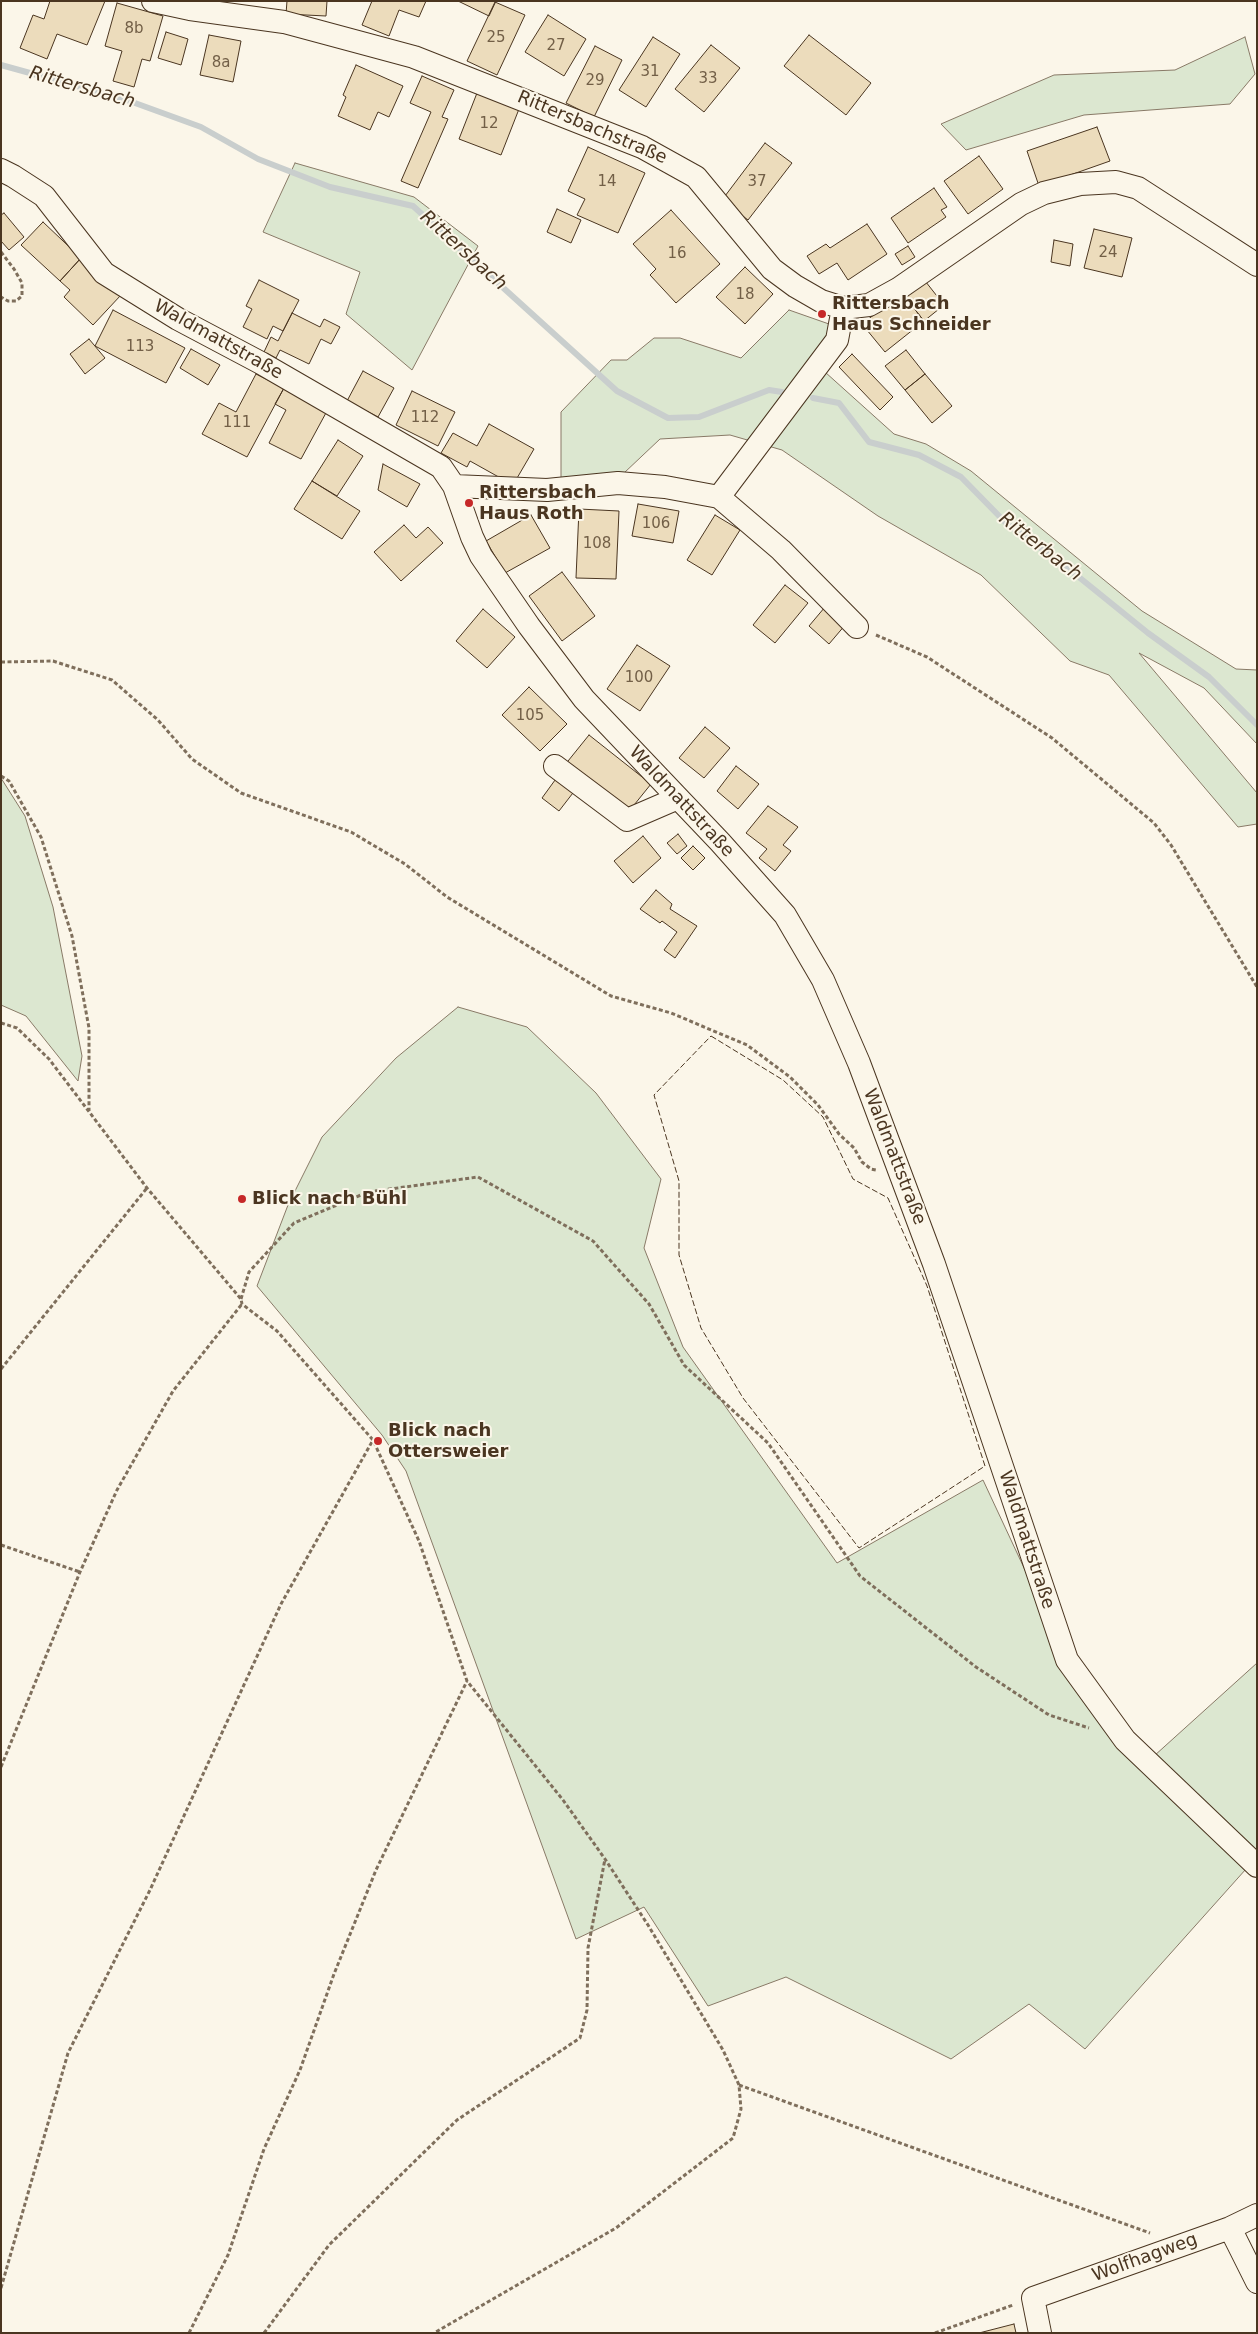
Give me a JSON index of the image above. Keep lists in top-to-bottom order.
{
  "streets": {
    "street": ["Rittersbachstraße", "Waldmattstraße", "Wolfhagweg"]
  },
  "water": ["Rittersbach", "Ritterbach"],
  "places": [
    "Rittersbach Haus Schneider",
    "Rittersbach Haus Roth",
    "Blick nach Bühl",
    "Blick nach Ottersweier"
  ],
  "house_numbers": [
    "8b",
    "25",
    "27",
    "8a",
    "31",
    "33",
    "29",
    "12",
    "14",
    "37",
    "24",
    "16",
    "18",
    "113",
    "112",
    "111",
    "106",
    "108",
    "100",
    "105"
  ]
}
